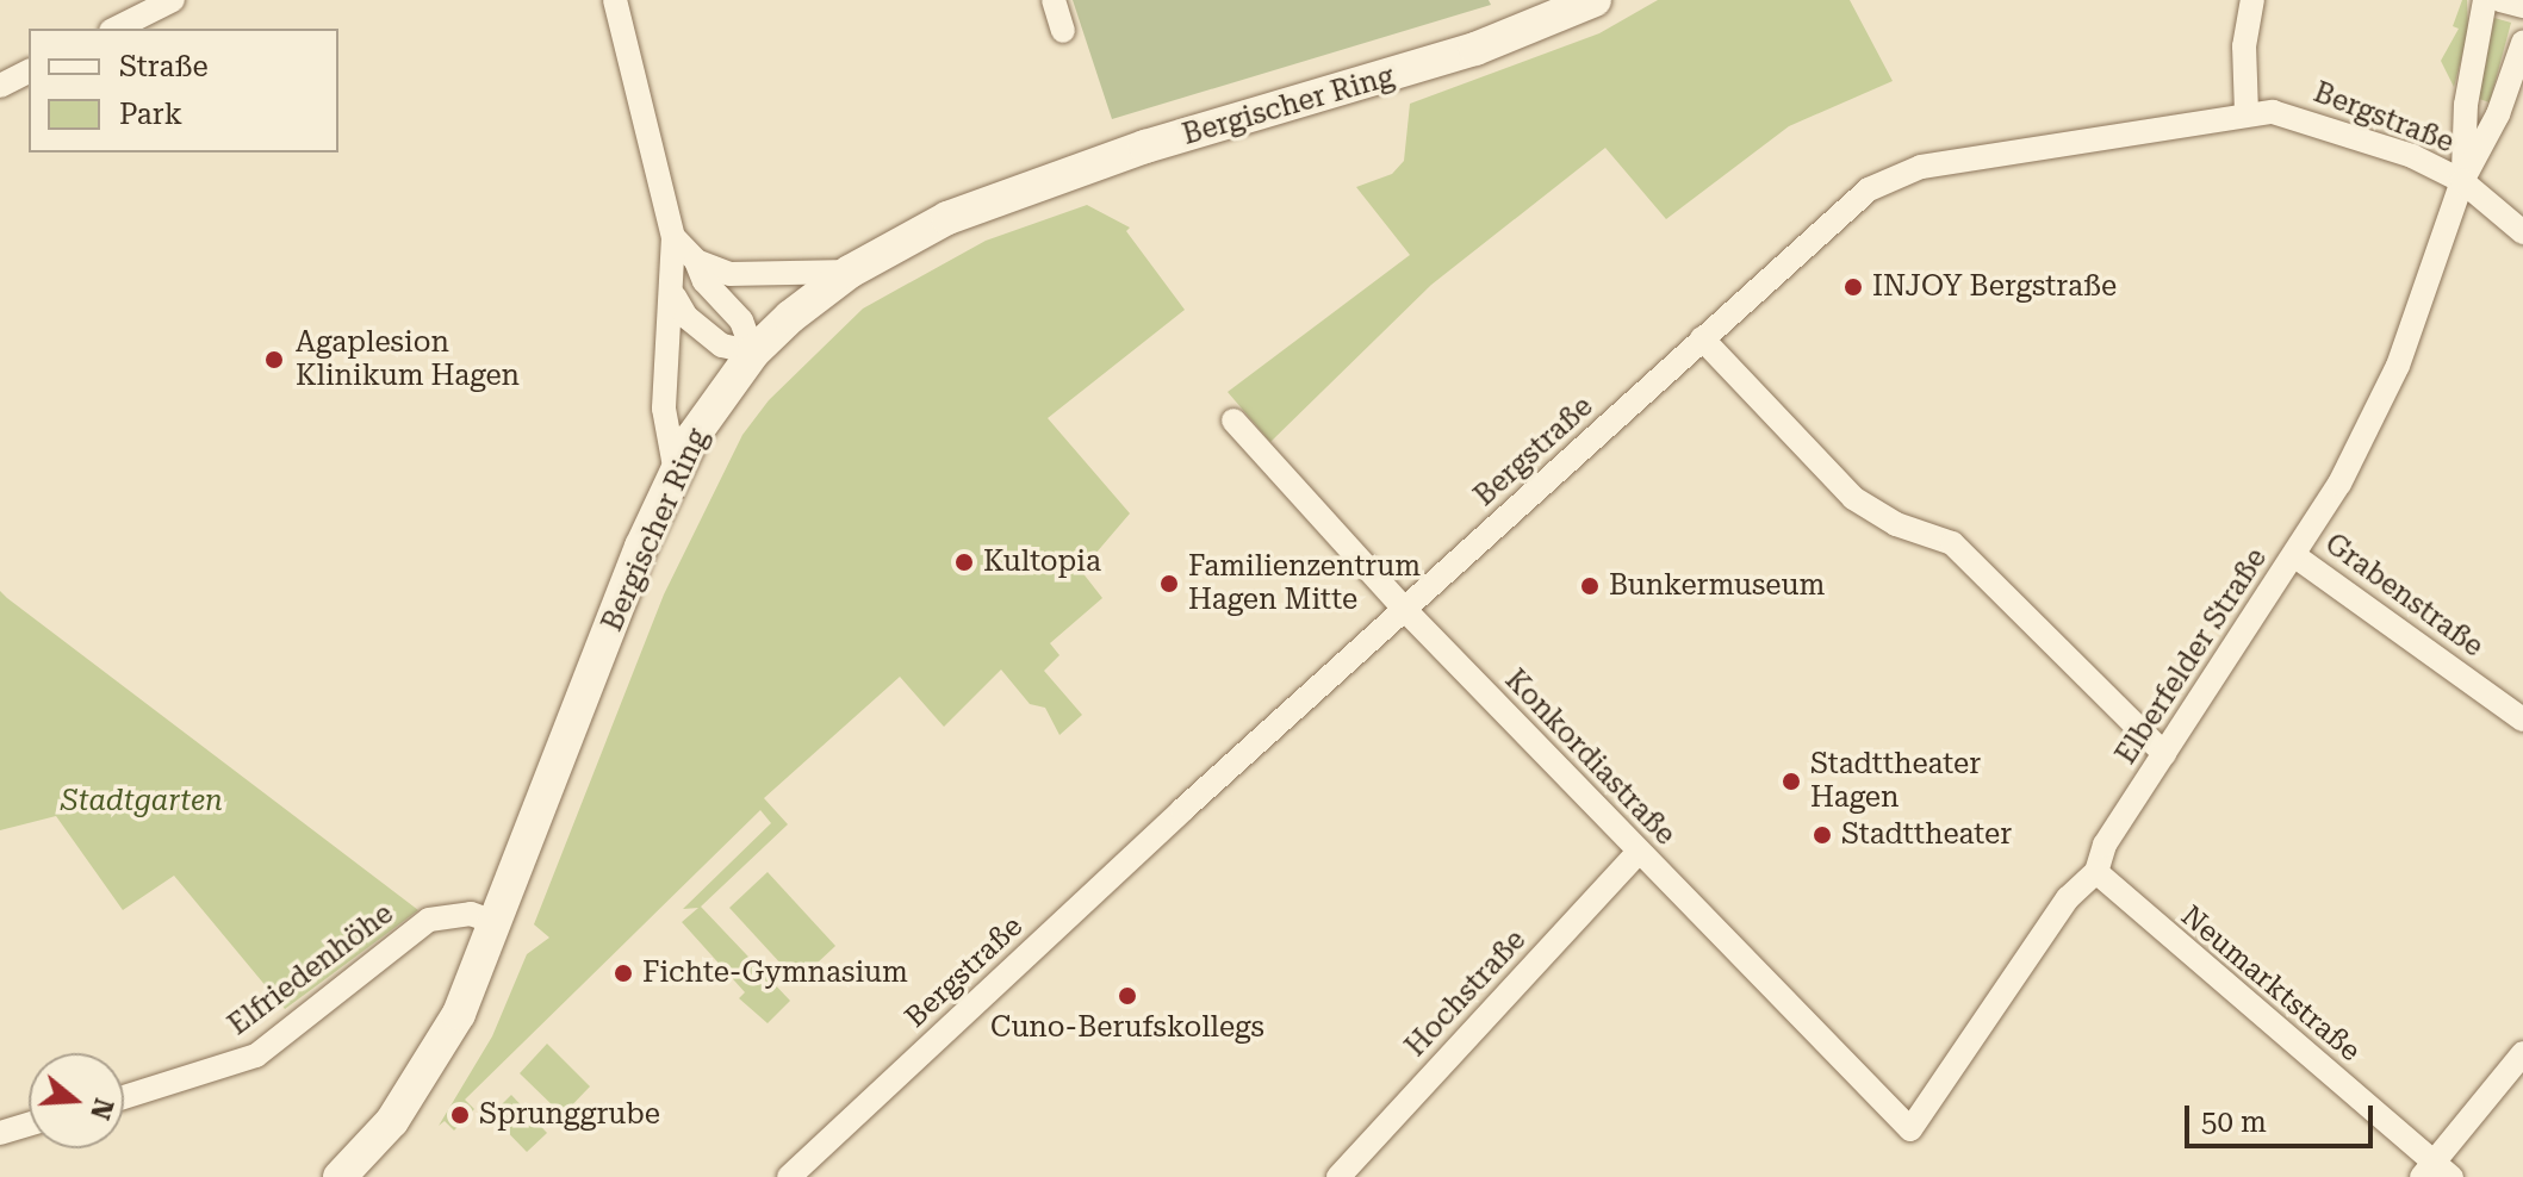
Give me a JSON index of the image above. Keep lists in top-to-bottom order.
{
  "streets": {
    "main road": ["Bergischer Ring"],
    "street": [
      "Bergstraße",
      "Grabenstraße",
      "Elberfelder Straße",
      "Konkordiastraße",
      "Elfriedenhöhe",
      "Neumarktstraße",
      "Hochstraße"
    ]
  },
  "crossings": [
    ["Bergischer Ring", "Elfriedenhöhe"],
    ["Bergstraße", "Elberfelder Straße"],
    ["Bergstraße", "Konkordiastraße"],
    ["Grabenstraße", "Elberfelder Straße"],
    ["Elberfelder Straße", "Konkordiastraße"],
    ["Elberfelder Straße", "Neumarktstraße"],
    ["Konkordiastraße", "Hochstraße"]
  ],
  "parks": ["Stadtgarten"],
  "places": [
    "INJOY Bergstraße",
    "Agaplesion Klinikum Hagen",
    "Kultopia",
    "Familienzentrum Hagen Mitte",
    "Bunkermuseum",
    "Stadttheater Hagen",
    "Stadttheater",
    "Fichte-Gymnasium",
    "Cuno-Berufskollegs",
    "Sprunggrube"
  ],
  "legend": ["Straße", "Park"],
  "scale_bar": "50 m",
  "north": "right"
}
